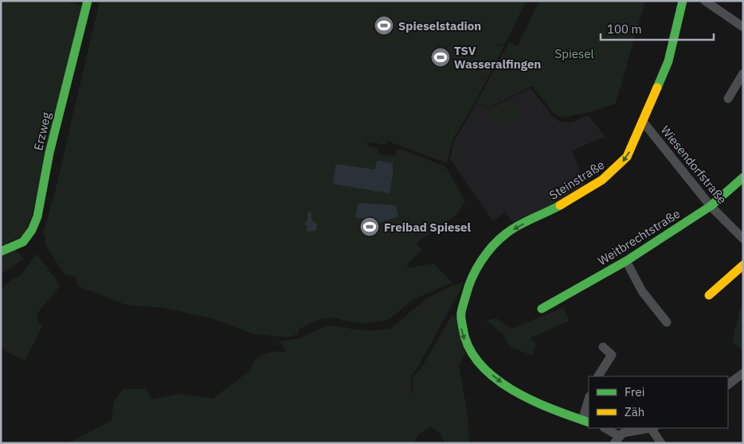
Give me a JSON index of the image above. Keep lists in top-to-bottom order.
{
  "streets": {
    "street": [
      "Erzweg",
      "Wiesendorfstraße",
      "Steinstraße",
      "Weitbrechtstraße"
    ]
  },
  "crossings": [
    ["Wiesendorfstraße", "Steinstraße"],
    ["Wiesendorfstraße", "Weitbrechtstraße"]
  ],
  "parks": ["Spiesel"],
  "places": {
    "sports": ["Spieselstadion", "TSV Wasseralfingen", "Freibad Spiesel"]
  },
  "legend": ["Frei", "Zäh"],
  "scale_bar": "100 m"
}
